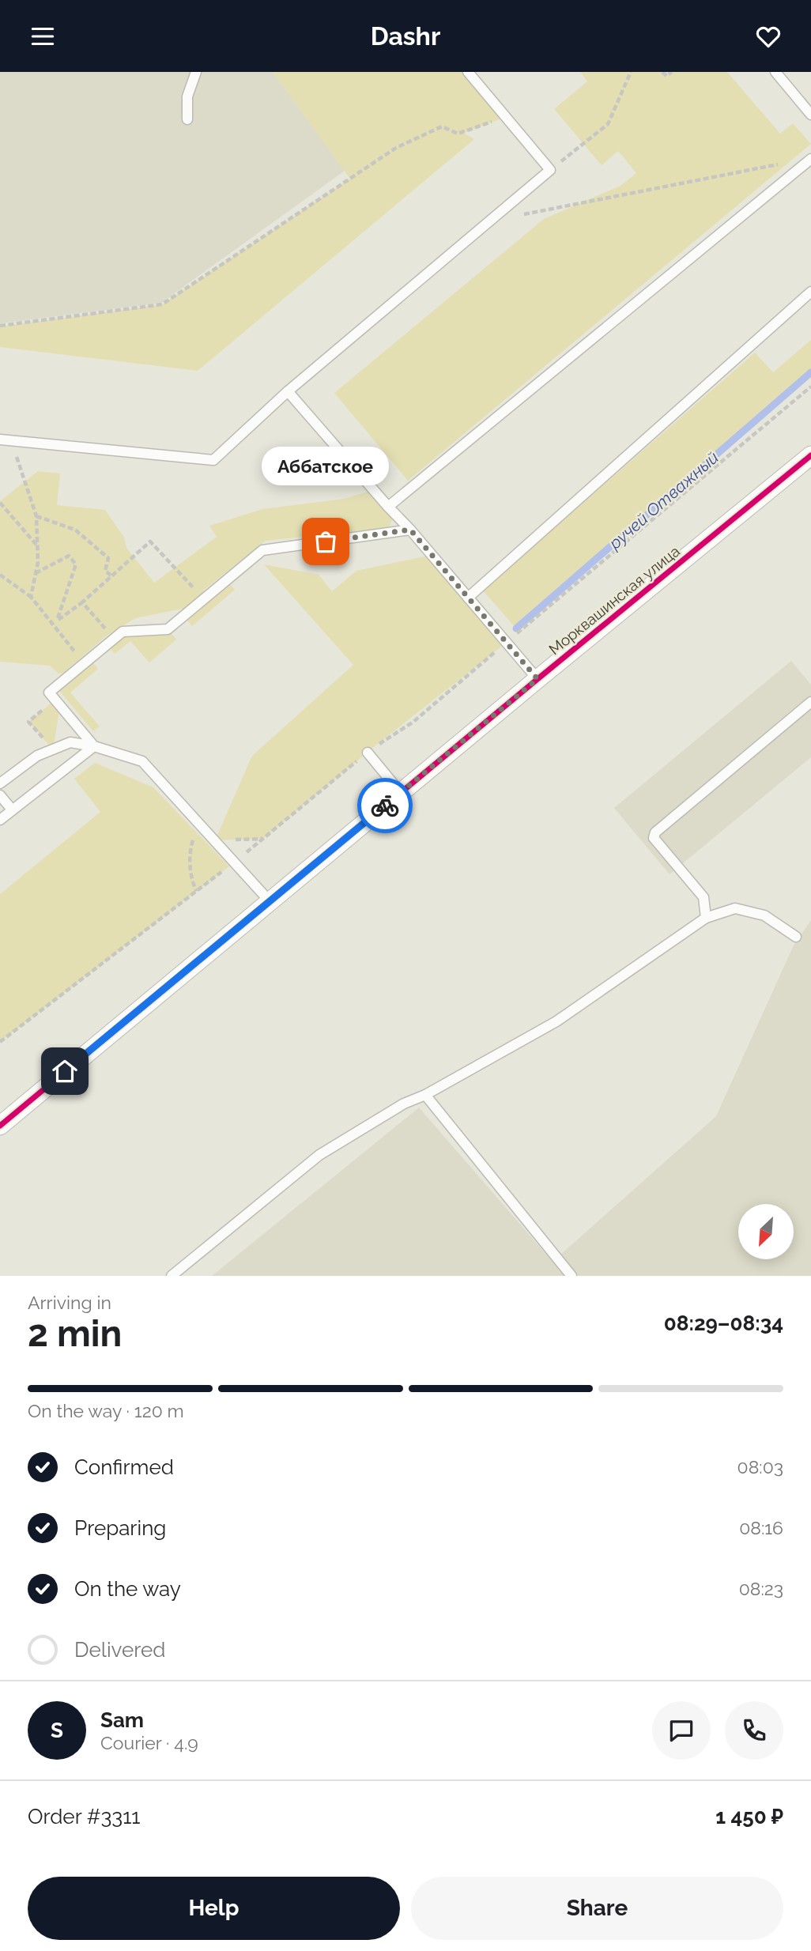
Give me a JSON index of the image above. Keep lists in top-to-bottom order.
{
  "streets": {
    "street": ["Морквашинская улица"]
  },
  "water": ["ручей Отважный"],
  "places": ["Аббатское"],
  "north": "bottom left",
  "page": {
    "header": "Dashr",
    "bubble": "Аббатское",
    "heading": ["2 min", "Arriving in", "08:29–08:34"],
    "panel": [
      "Sam",
      "Courier · 4.9",
      "Order #3311",
      "1 450 ₽"
    ],
    "bar": "On the way · 120 m",
    "list": [
      ["Confirmed", "08:03"],
      ["Preparing", "08:16"],
      ["On the way", "08:23"],
      "Delivered"
    ],
    "round": "S",
    "buttons": ["Help", "Share"]
  }
}
